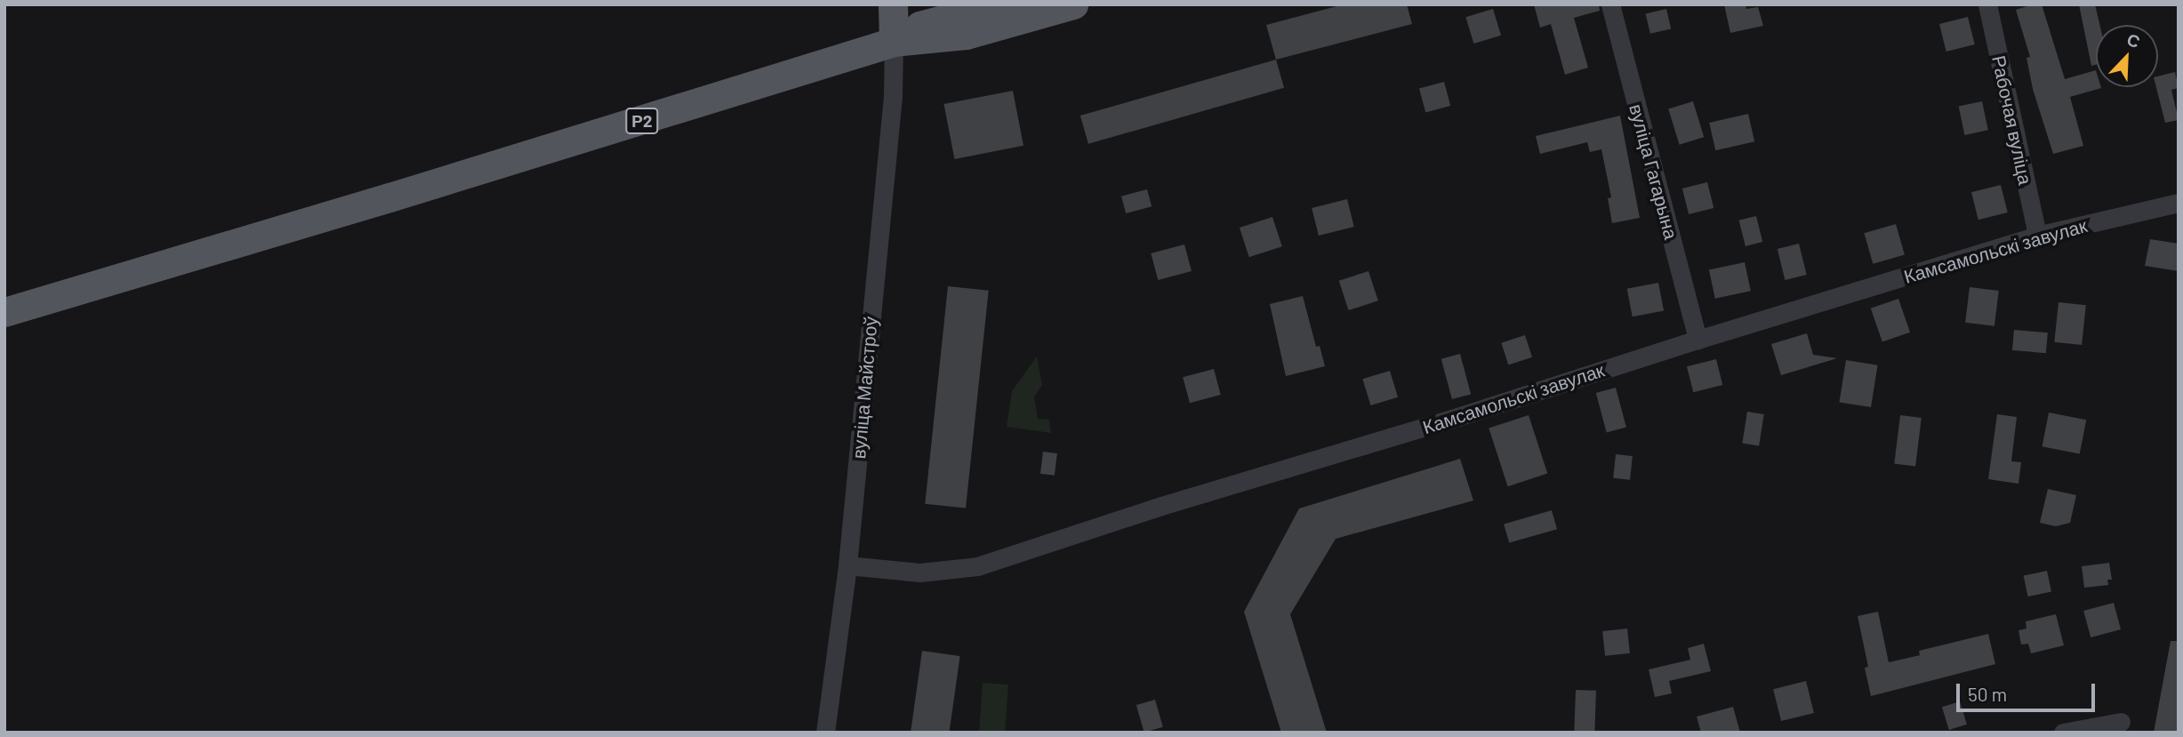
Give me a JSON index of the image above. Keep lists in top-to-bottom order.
{
  "streets": {
    "main road": ["Р2"],
    "street": [
      "Рабочая вуліца",
      "вуліца Гагарына",
      "Камсамольскі завулак",
      "вуліца Майстроў"
    ]
  },
  "crossings": [
    ["Рабочая вуліца", "Камсамольскі завулак"],
    ["Р2", "вуліца Майстроў"],
    ["вуліца Гагарына", "Камсамольскі завулак"],
    ["Камсамольскі завулак", "вуліца Майстроў"]
  ],
  "scale_bar": "50 m",
  "north": "top right"
}
